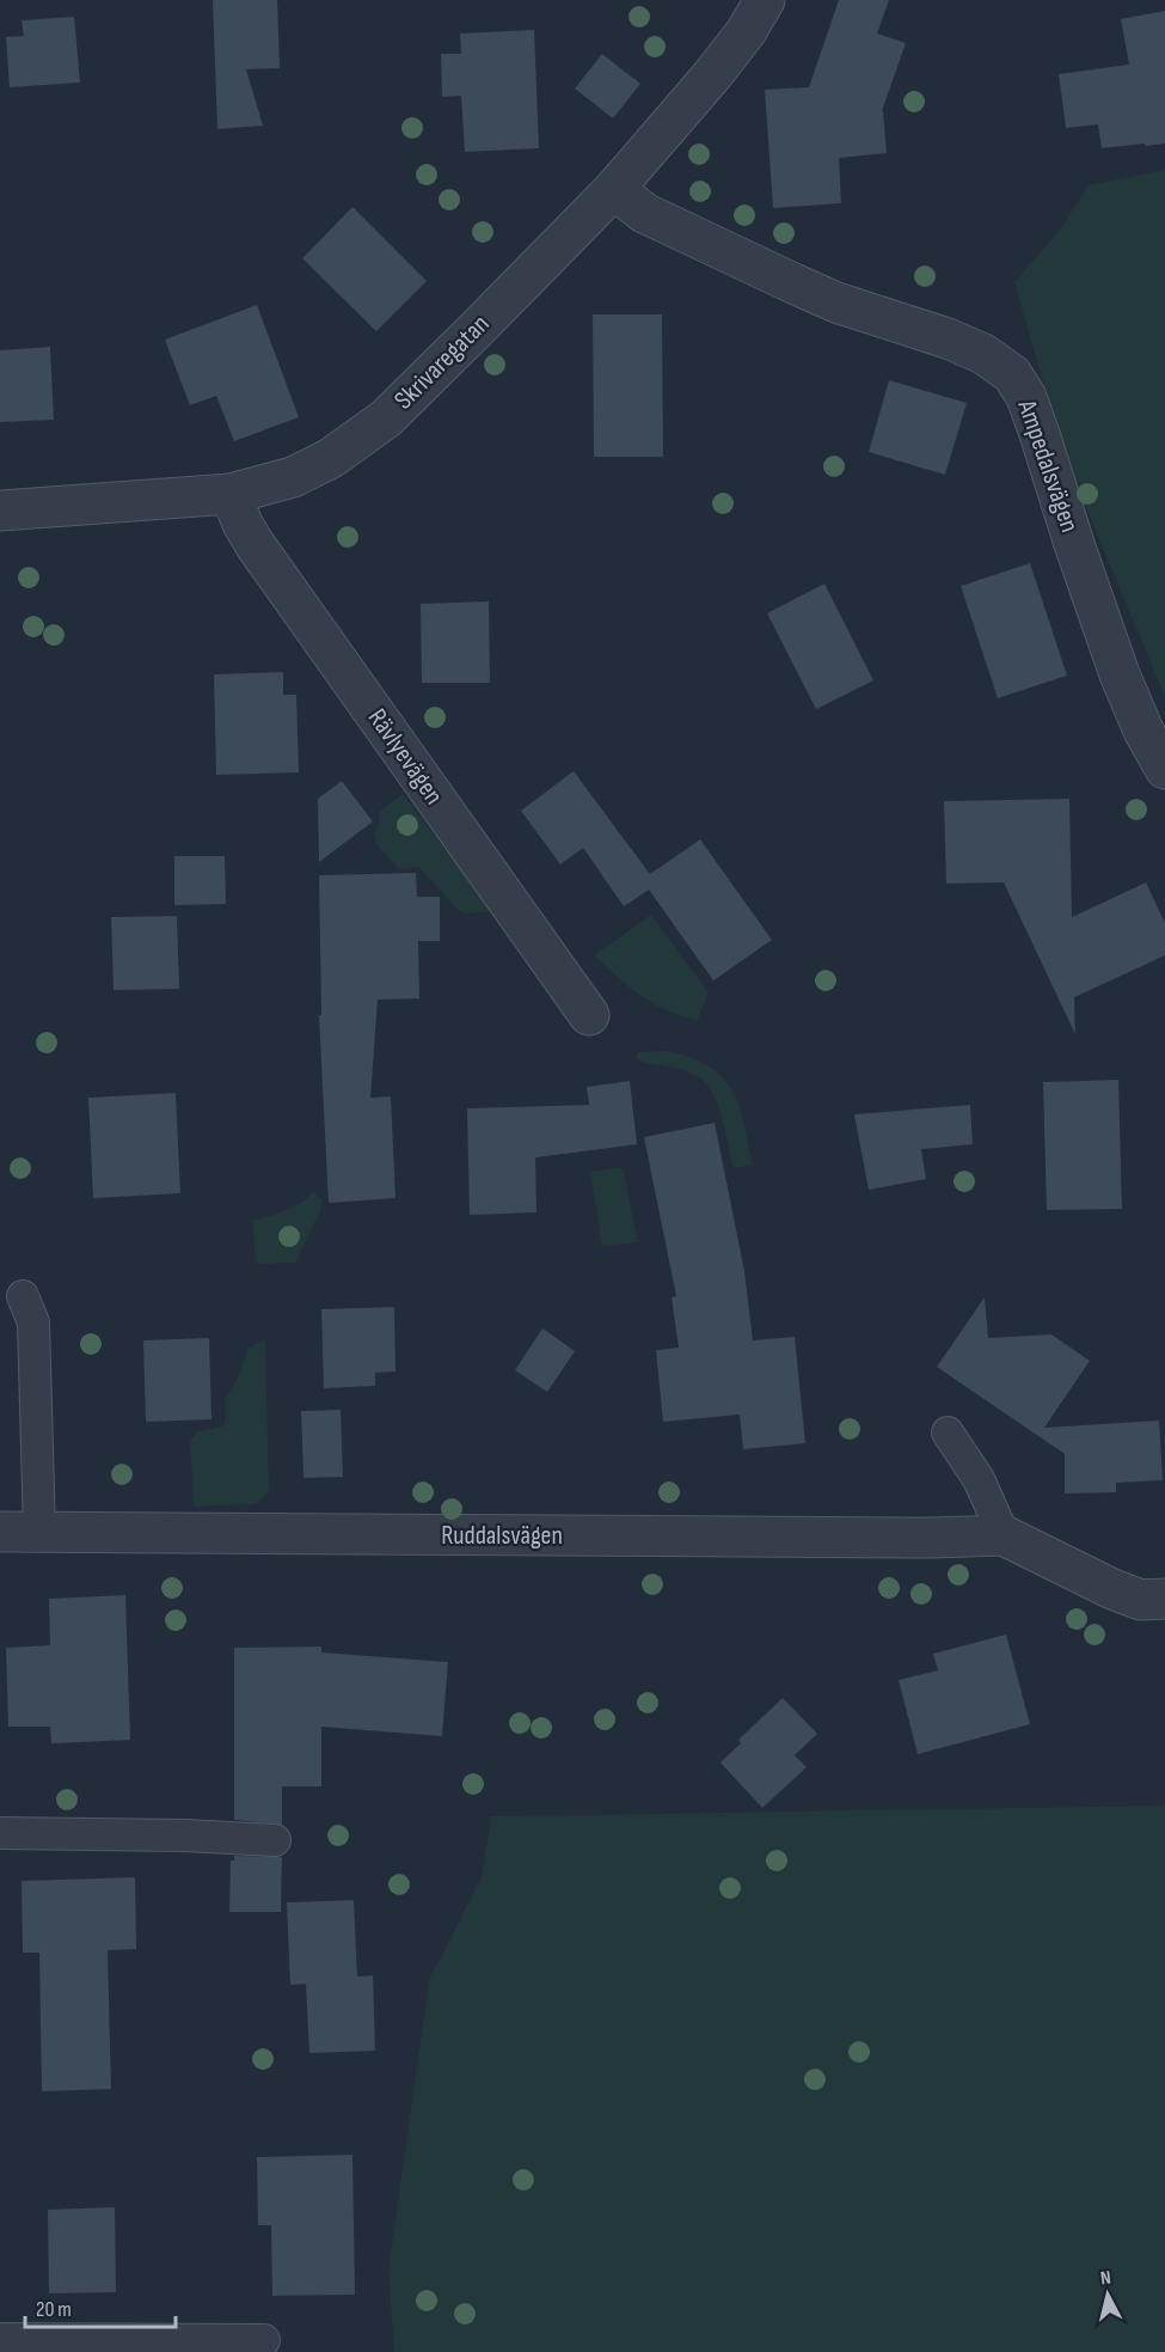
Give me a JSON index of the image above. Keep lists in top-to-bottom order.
{
  "streets": {
    "street": [
      "Skrivaregatan",
      "Ampedalsvägen",
      "Rävlyevägen",
      "Ruddalsvägen"
    ]
  },
  "crossings": [
    ["Skrivaregatan", "Ampedalsvägen"],
    ["Skrivaregatan", "Rävlyevägen"]
  ],
  "scale_bar": "20 m",
  "north": "top"
}
